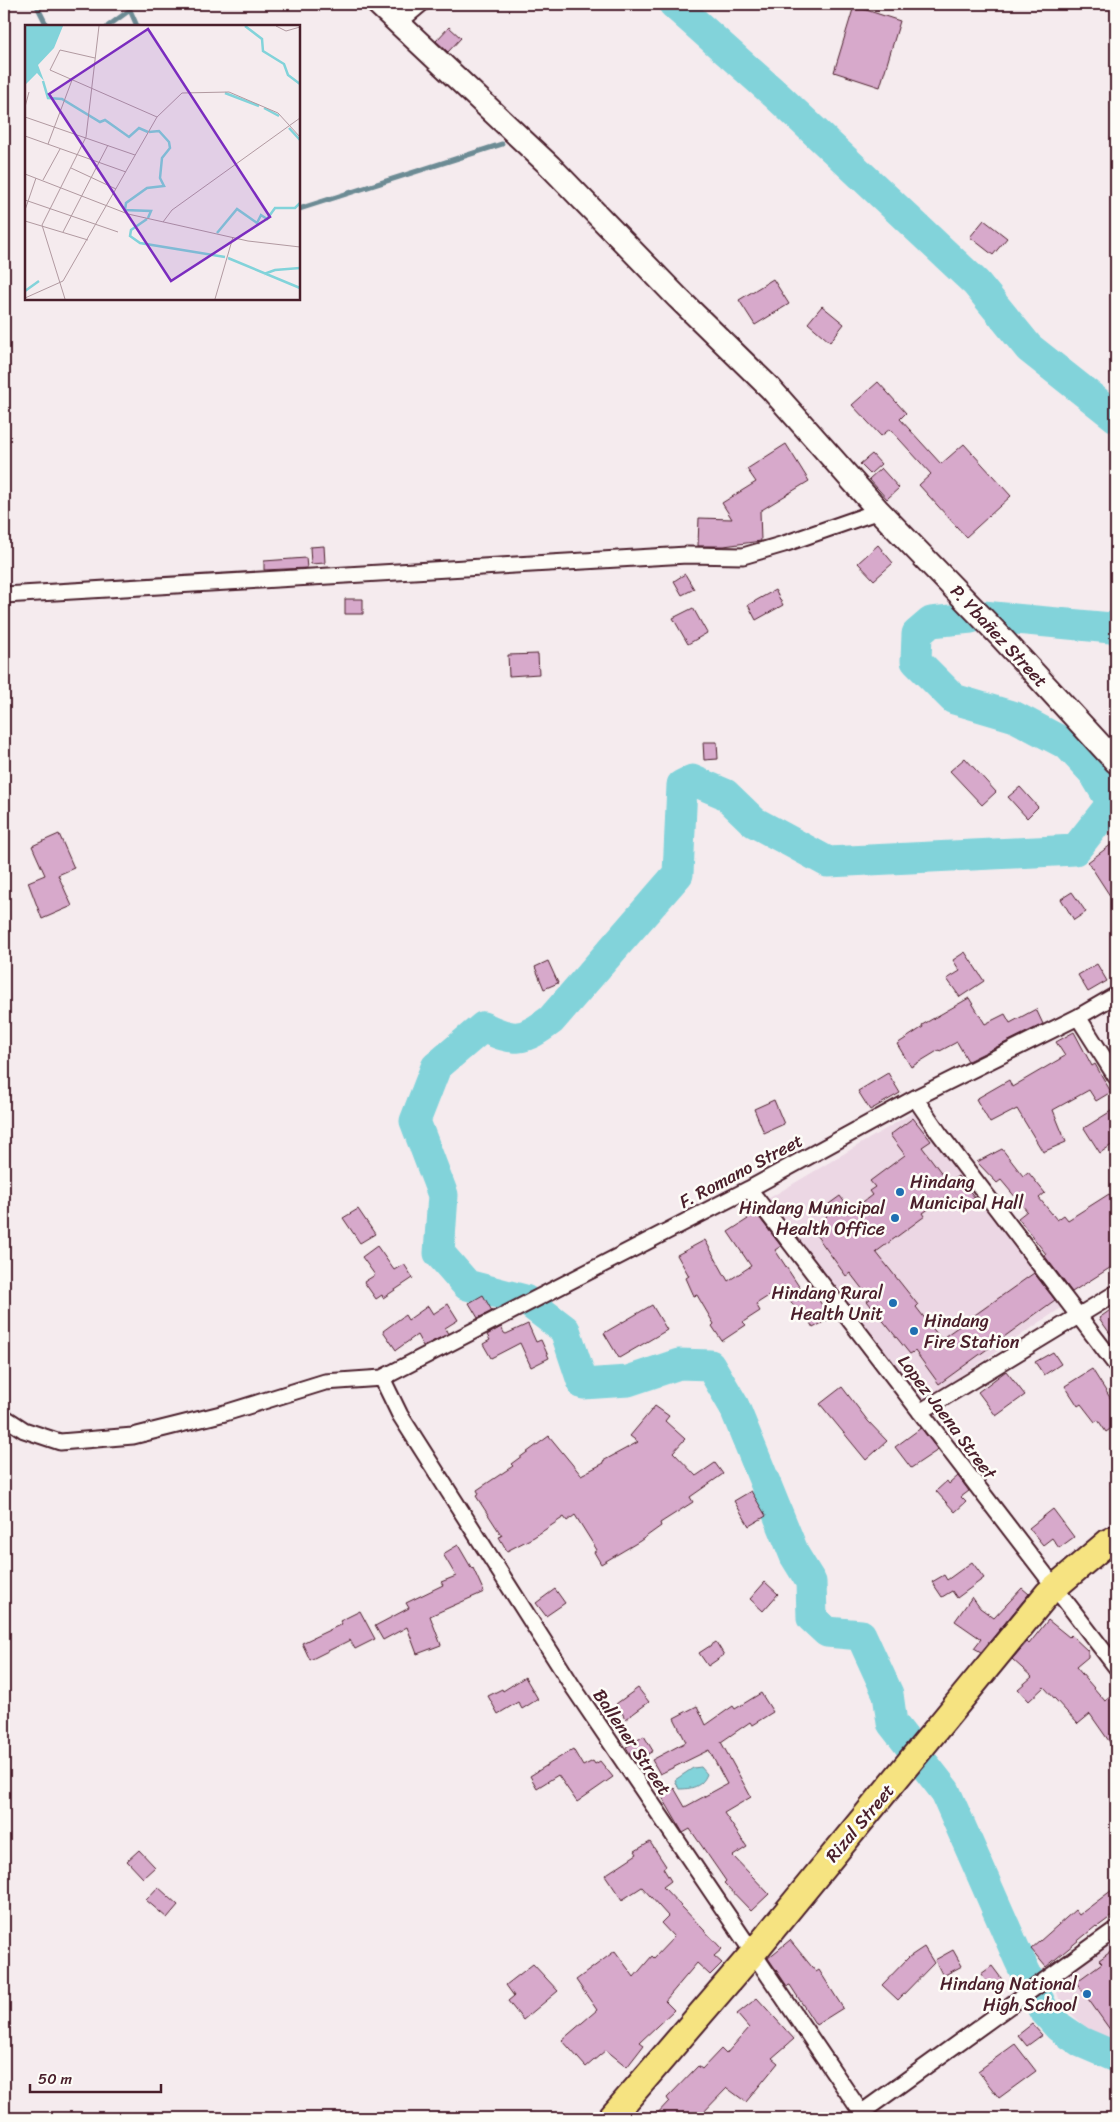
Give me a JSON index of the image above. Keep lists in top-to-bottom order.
{
  "streets": {
    "main road": ["Rizal Street"],
    "street": [
      "P. Ybañez Street",
      "F. Romano Street",
      "Lopez Jaena Street",
      "Ballener Street"
    ]
  },
  "crossings": [
    ["F. Romano Street", "Lopez Jaena Street"],
    ["F. Romano Street", "Ballener Street"],
    ["Lopez Jaena Street", "Rizal Street"],
    ["Ballener Street", "Rizal Street"]
  ],
  "places": [
    "Hindang Municipal Hall",
    "Hindang Municipal Health Office",
    "Hindang Rural Health Unit",
    "Hindang Fire Station",
    "Hindang National High School"
  ],
  "scale_bar": "50 m"
}
